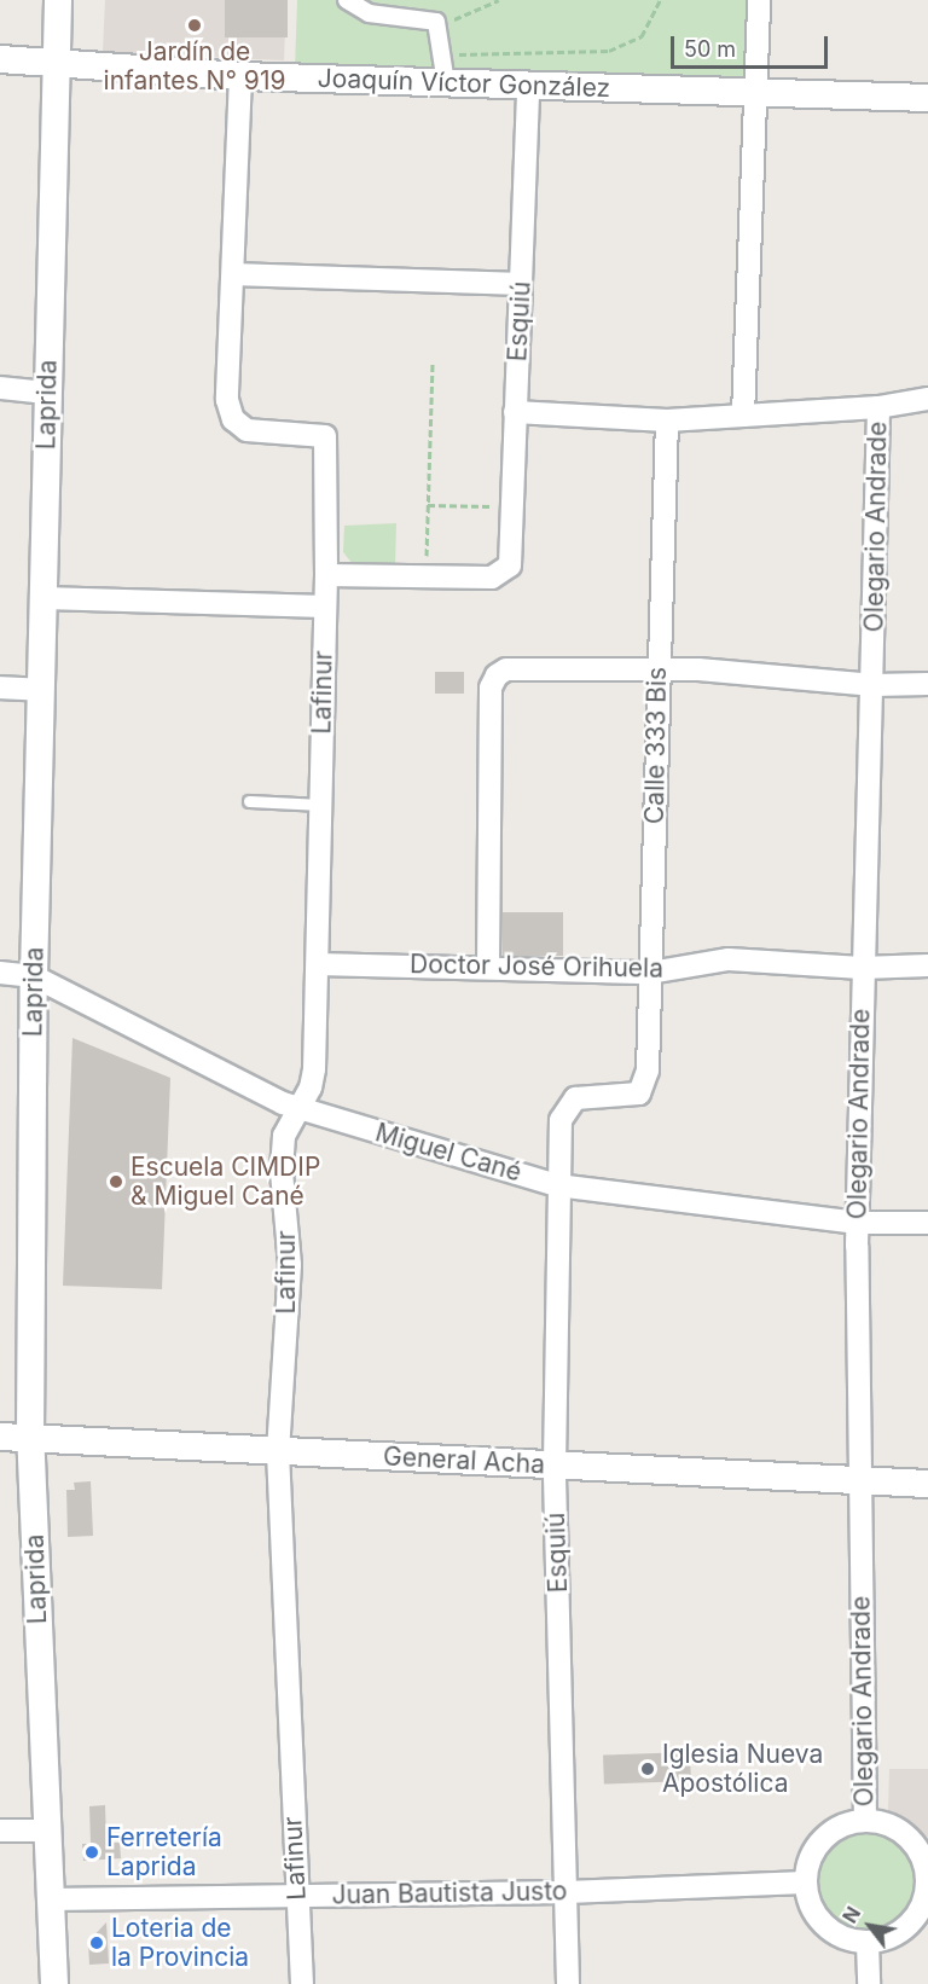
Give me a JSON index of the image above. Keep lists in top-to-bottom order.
{
  "streets": {
    "street": [
      "Joaquín Víctor González",
      "Esquiú",
      "Laprida",
      "Olegario Andrade",
      "Lafinur",
      "Calle 333 Bis",
      "Doctor José Orihuela",
      "Miguel Cané",
      "General Acha",
      "Juan Bautista Justo"
    ]
  },
  "crossings": [
    ["Joaquín Víctor González", "Esquiú"],
    ["Joaquín Víctor González", "Laprida"],
    ["Esquiú", "Calle 333 Bis"],
    ["Esquiú", "Miguel Cané"],
    ["Esquiú", "General Acha"],
    ["Esquiú", "Juan Bautista Justo"],
    ["Laprida", "Miguel Cané"],
    ["Laprida", "General Acha"],
    ["Laprida", "Juan Bautista Justo"],
    ["Olegario Andrade", "Doctor José Orihuela"],
    ["Olegario Andrade", "Miguel Cané"],
    ["Olegario Andrade", "General Acha"],
    ["Olegario Andrade", "Juan Bautista Justo"],
    ["Lafinur", "Doctor José Orihuela"],
    ["Lafinur", "Miguel Cané"],
    ["Lafinur", "General Acha"],
    ["Lafinur", "Juan Bautista Justo"],
    ["Calle 333 Bis", "Doctor José Orihuela"]
  ],
  "places": [
    "Jardín de infantes N° 919",
    "Escuela CIMDIP & Miguel Cané",
    "Iglesia Nueva Apostólica",
    "Ferretería Laprida",
    "Loteria de la Provincia"
  ],
  "scale_bar": "50 m",
  "north": "top left"
}
